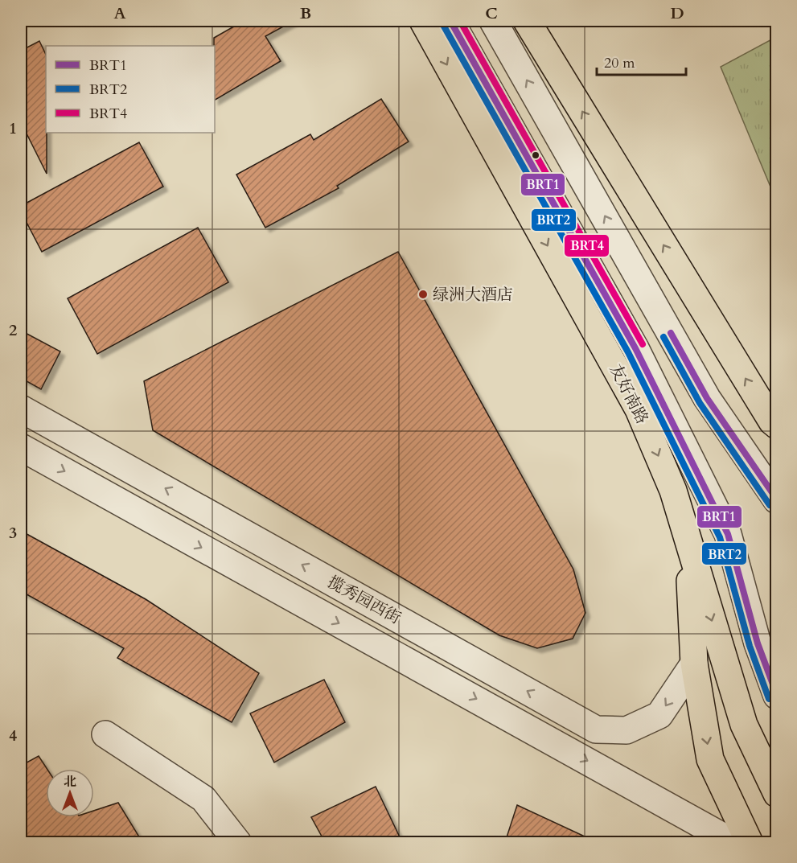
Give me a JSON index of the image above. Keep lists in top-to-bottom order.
{
  "streets": {
    "main road": ["友好南路"],
    "street": ["揽秀园西街"]
  },
  "places": ["绿洲大酒店"],
  "lines": ["transit line BRT1", "transit line BRT4", "transit line BRT2"],
  "legend": ["BRT1", "BRT2", "BRT4"],
  "scale_bar": "20 m",
  "north": "top",
  "grid": {
    "columns": [
      "A",
      "B",
      "C",
      "D"
    ],
    "rows": [
      "1",
      "2",
      "3",
      "4"
    ]
  }
}
